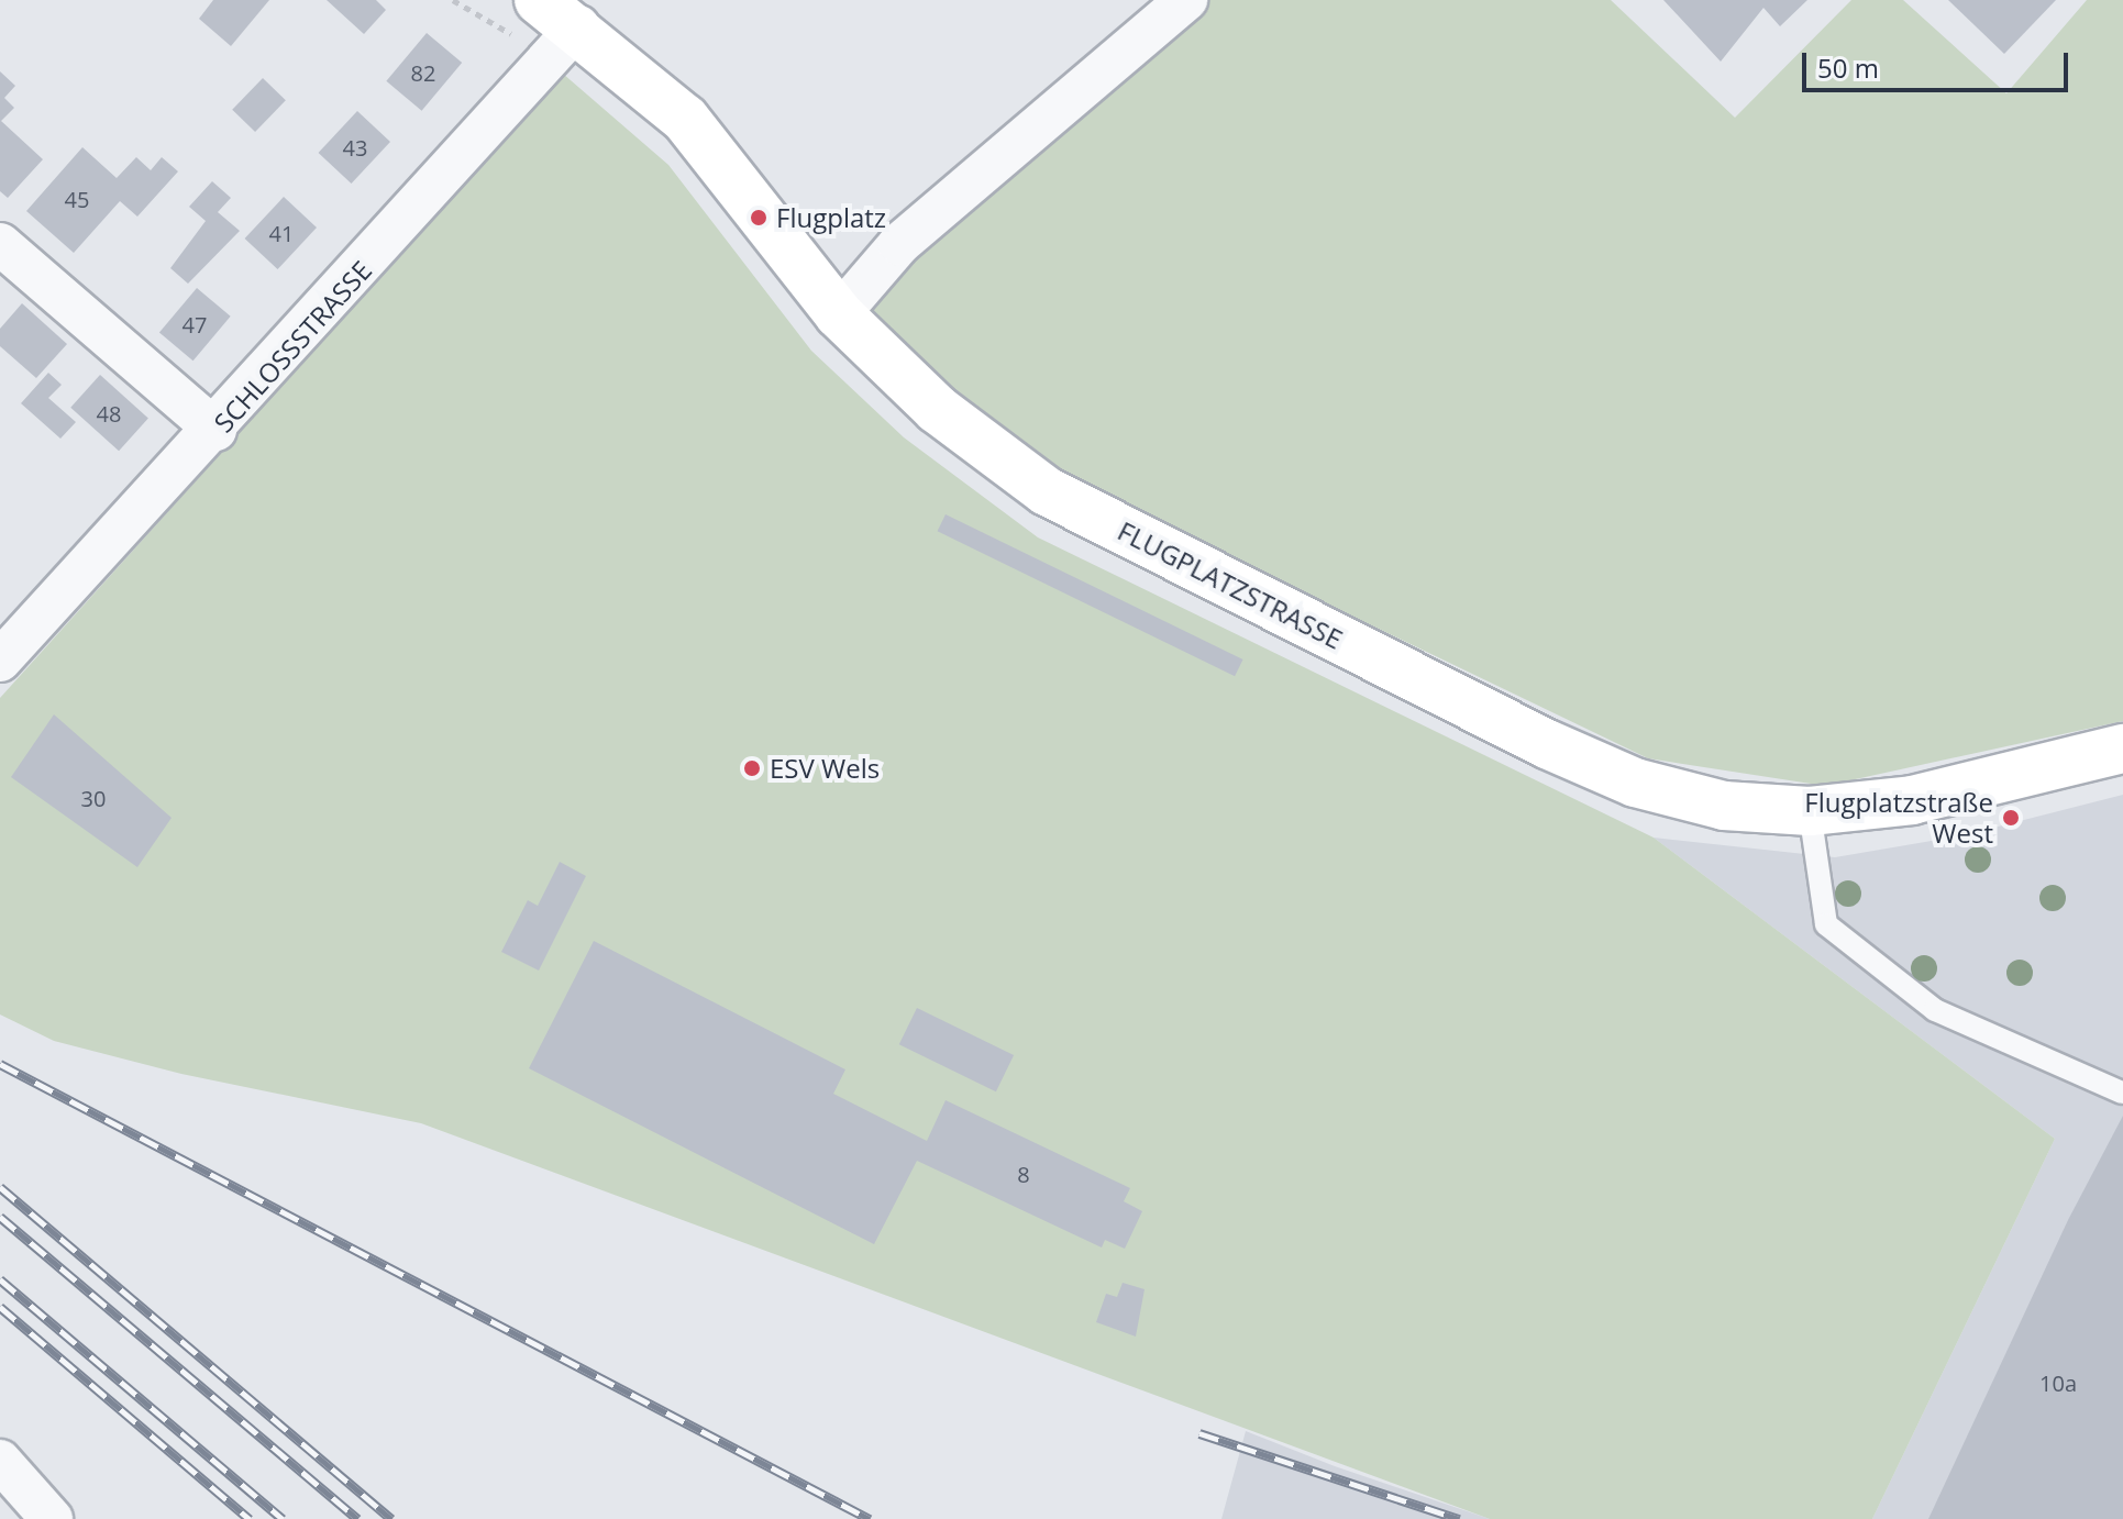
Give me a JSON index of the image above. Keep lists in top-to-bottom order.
{
  "streets": {
    "street": ["SCHLOSSSTRASSE", "FLUGPLATZSTRASSE"]
  },
  "crossings": [
    ["SCHLOSSSTRASSE", "FLUGPLATZSTRASSE"]
  ],
  "places": ["Flugplatz", "ESV Wels", "Flugplatzstraße West"],
  "house_numbers": [
    "82",
    "43",
    "45",
    "41",
    "47",
    "48",
    "30",
    "8",
    "10a"
  ],
  "scale_bar": "50 m"
}
